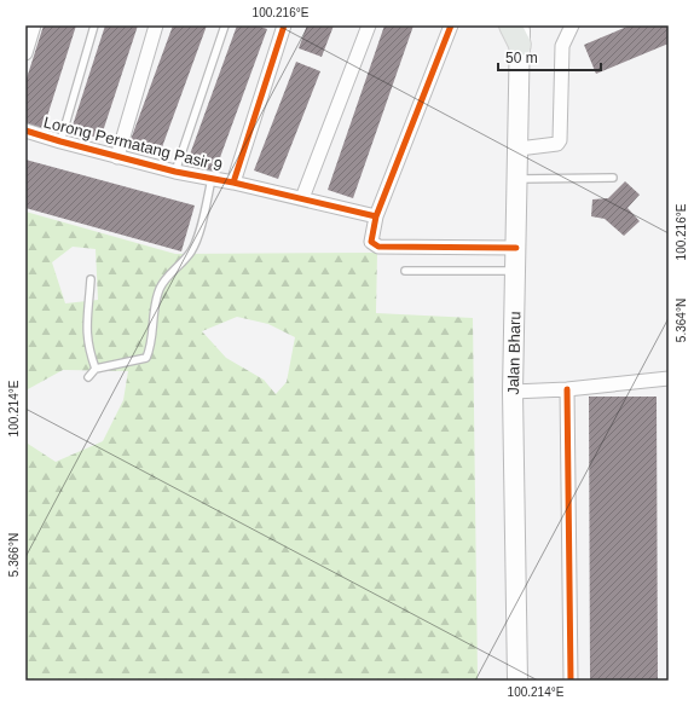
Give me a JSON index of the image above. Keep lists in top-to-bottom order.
{
  "streets": {
    "main road": ["Jalan Bharu"],
    "street": ["Lorong Permatang Pasir 9"]
  },
  "scale_bar": "50 m",
  "coordinates": [
    "100.216°E",
    "5.364°N",
    "100.214°E",
    "5.366°N"
  ]
}
